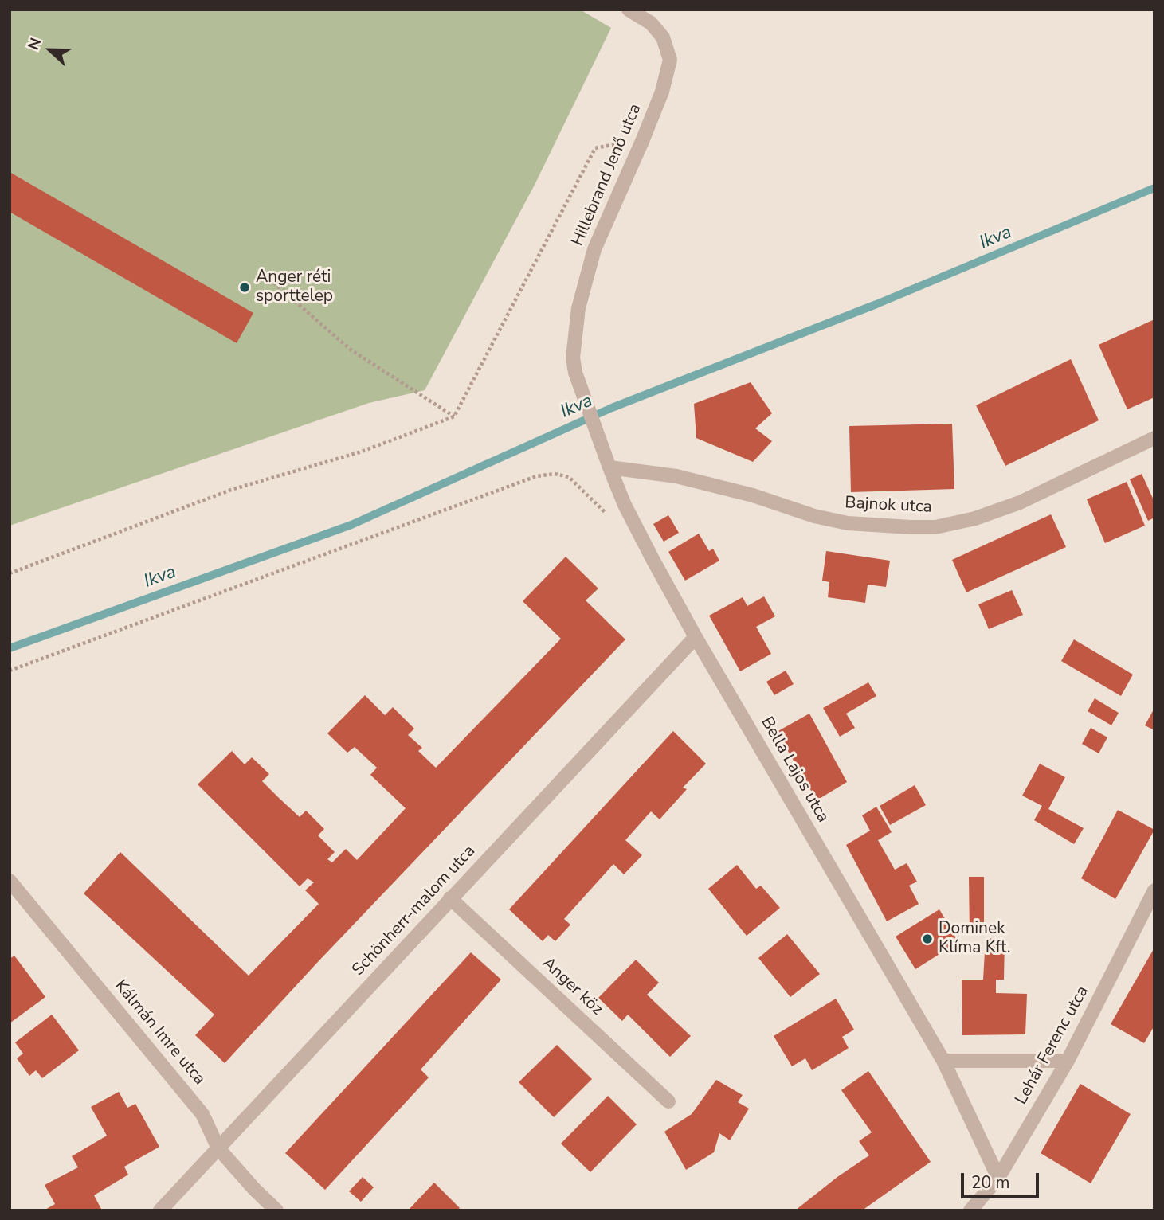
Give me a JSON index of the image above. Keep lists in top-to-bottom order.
{
  "streets": {
    "street": [
      "Hillebrand Jenő utca",
      "Bajnok utca",
      "Bella Lajos utca",
      "Schönherr-malom utca",
      "Anger köz",
      "Kálmán Imre utca",
      "Lehár Ferenc utca"
    ]
  },
  "crossings": [
    ["Hillebrand Jenő utca", "Bella Lajos utca"],
    ["Bajnok utca", "Bella Lajos utca"],
    ["Bella Lajos utca", "Schönherr-malom utca"],
    ["Bella Lajos utca", "Lehár Ferenc utca"],
    ["Schönherr-malom utca", "Anger köz"],
    ["Schönherr-malom utca", "Kálmán Imre utca"]
  ],
  "water": ["Ikva"],
  "places": ["Anger réti sporttelep", "Dominek Klíma Kft."],
  "scale_bar": "20 m",
  "north": "left"
}
